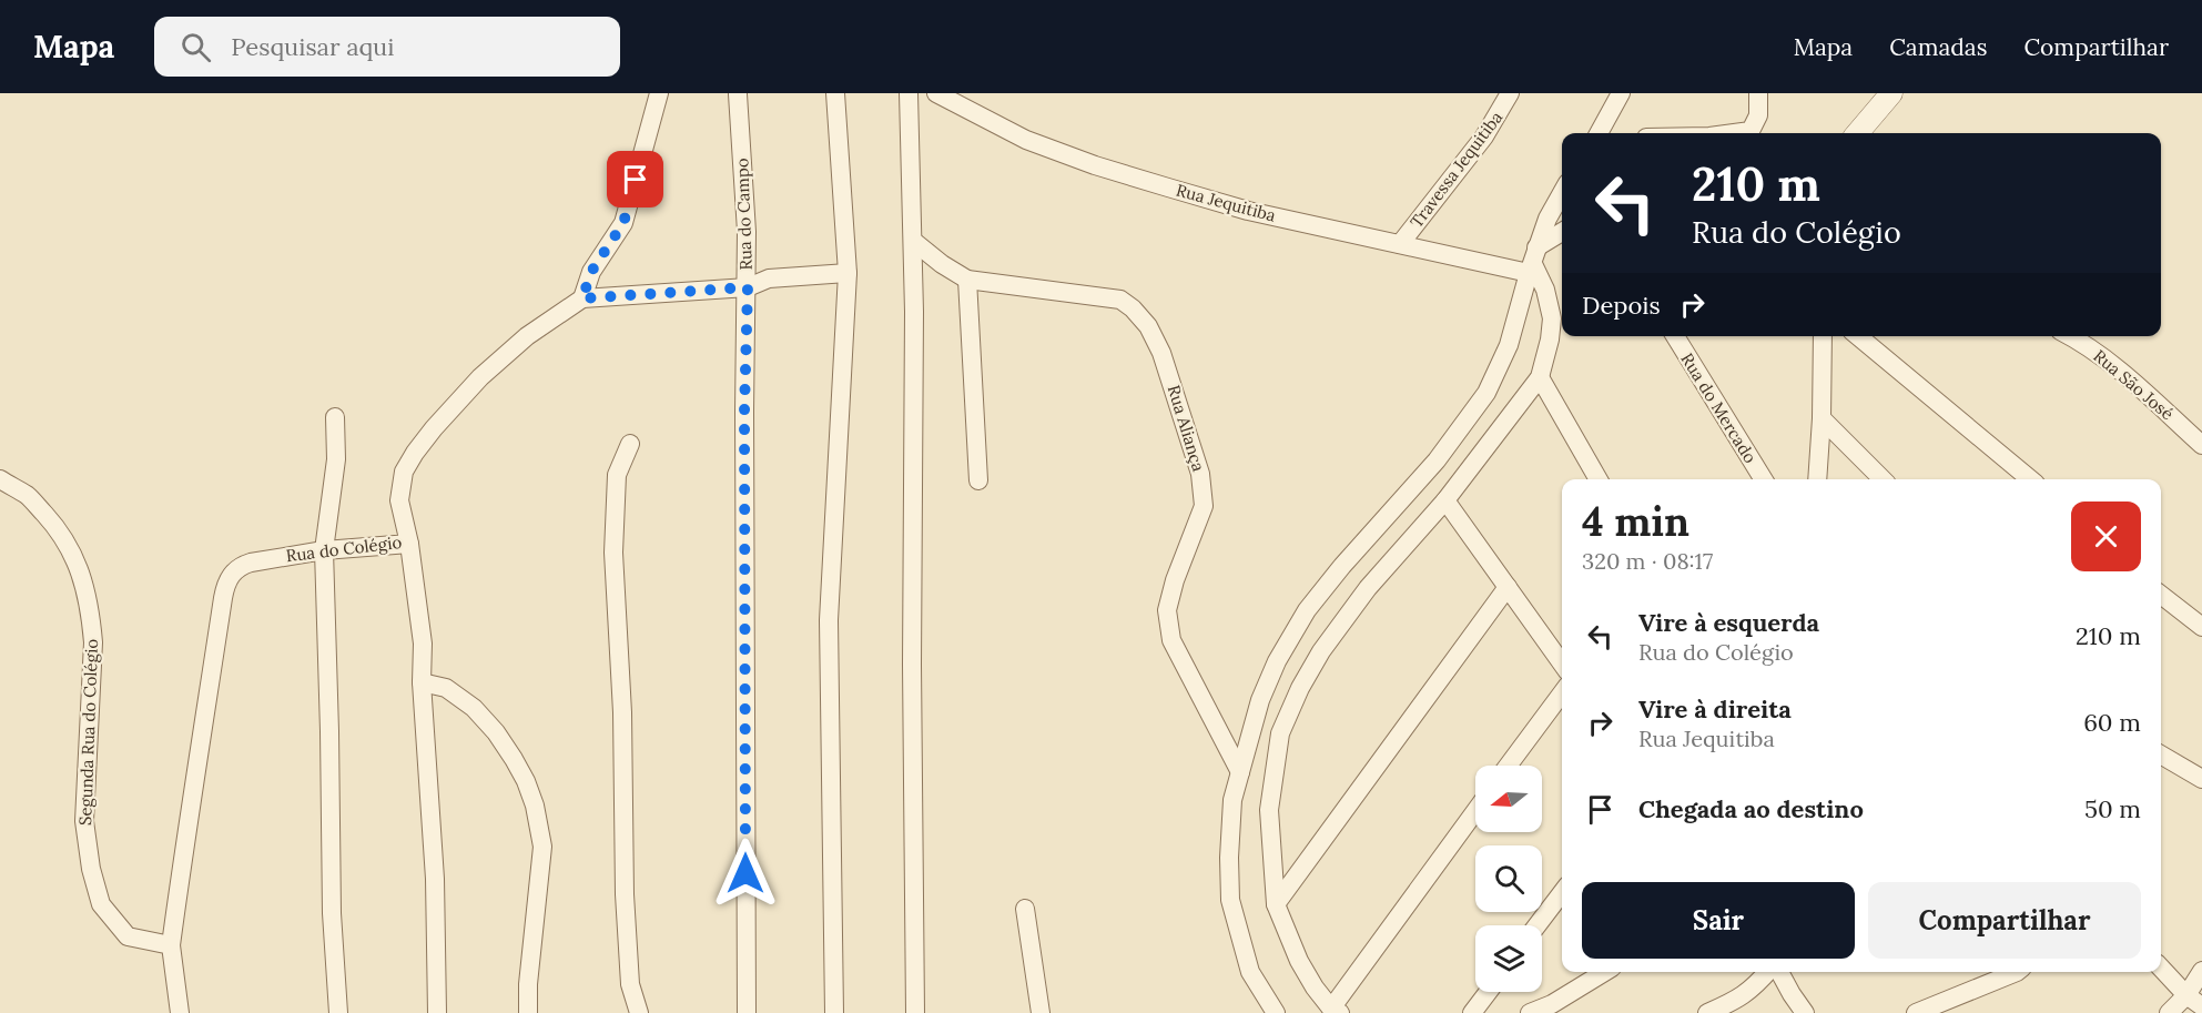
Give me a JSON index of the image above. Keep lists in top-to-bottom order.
{
  "streets": {
    "street": [
      "Travessa Jequitiba",
      "Rua Jequitiba",
      "Rua do Campo",
      "Rua São José",
      "Rua do Mercado",
      "Rua Aliança",
      "Rua do Colégio",
      "Segunda Rua do Colégio"
    ]
  },
  "crossings": [
    ["Travessa Jequitiba", "Rua Jequitiba"],
    ["Rua do Colégio", "Segunda Rua do Colégio"]
  ],
  "north": "left",
  "page": {
    "header": "Mapa",
    "search": "Pesquisar aqui",
    "nav": ["Mapa", "Camadas", "Compartilhar"],
    "turn": ["210 m", "Rua do Colégio"],
    "then": "Depois",
    "heading": ["4 min", "320 m · 08:17"],
    "list": [
      {
        "name": "Vire à esquerda",
        "note": "Rua do Colégio",
        "value": "210 m"
      },
      {
        "name": "Vire à direita",
        "note": "Rua Jequitiba",
        "value": "60 m"
      },
      {
        "name": "Chegada ao destino",
        "value": "50 m"
      }
    ],
    "buttons": ["Sair", "Compartilhar"]
  }
}
